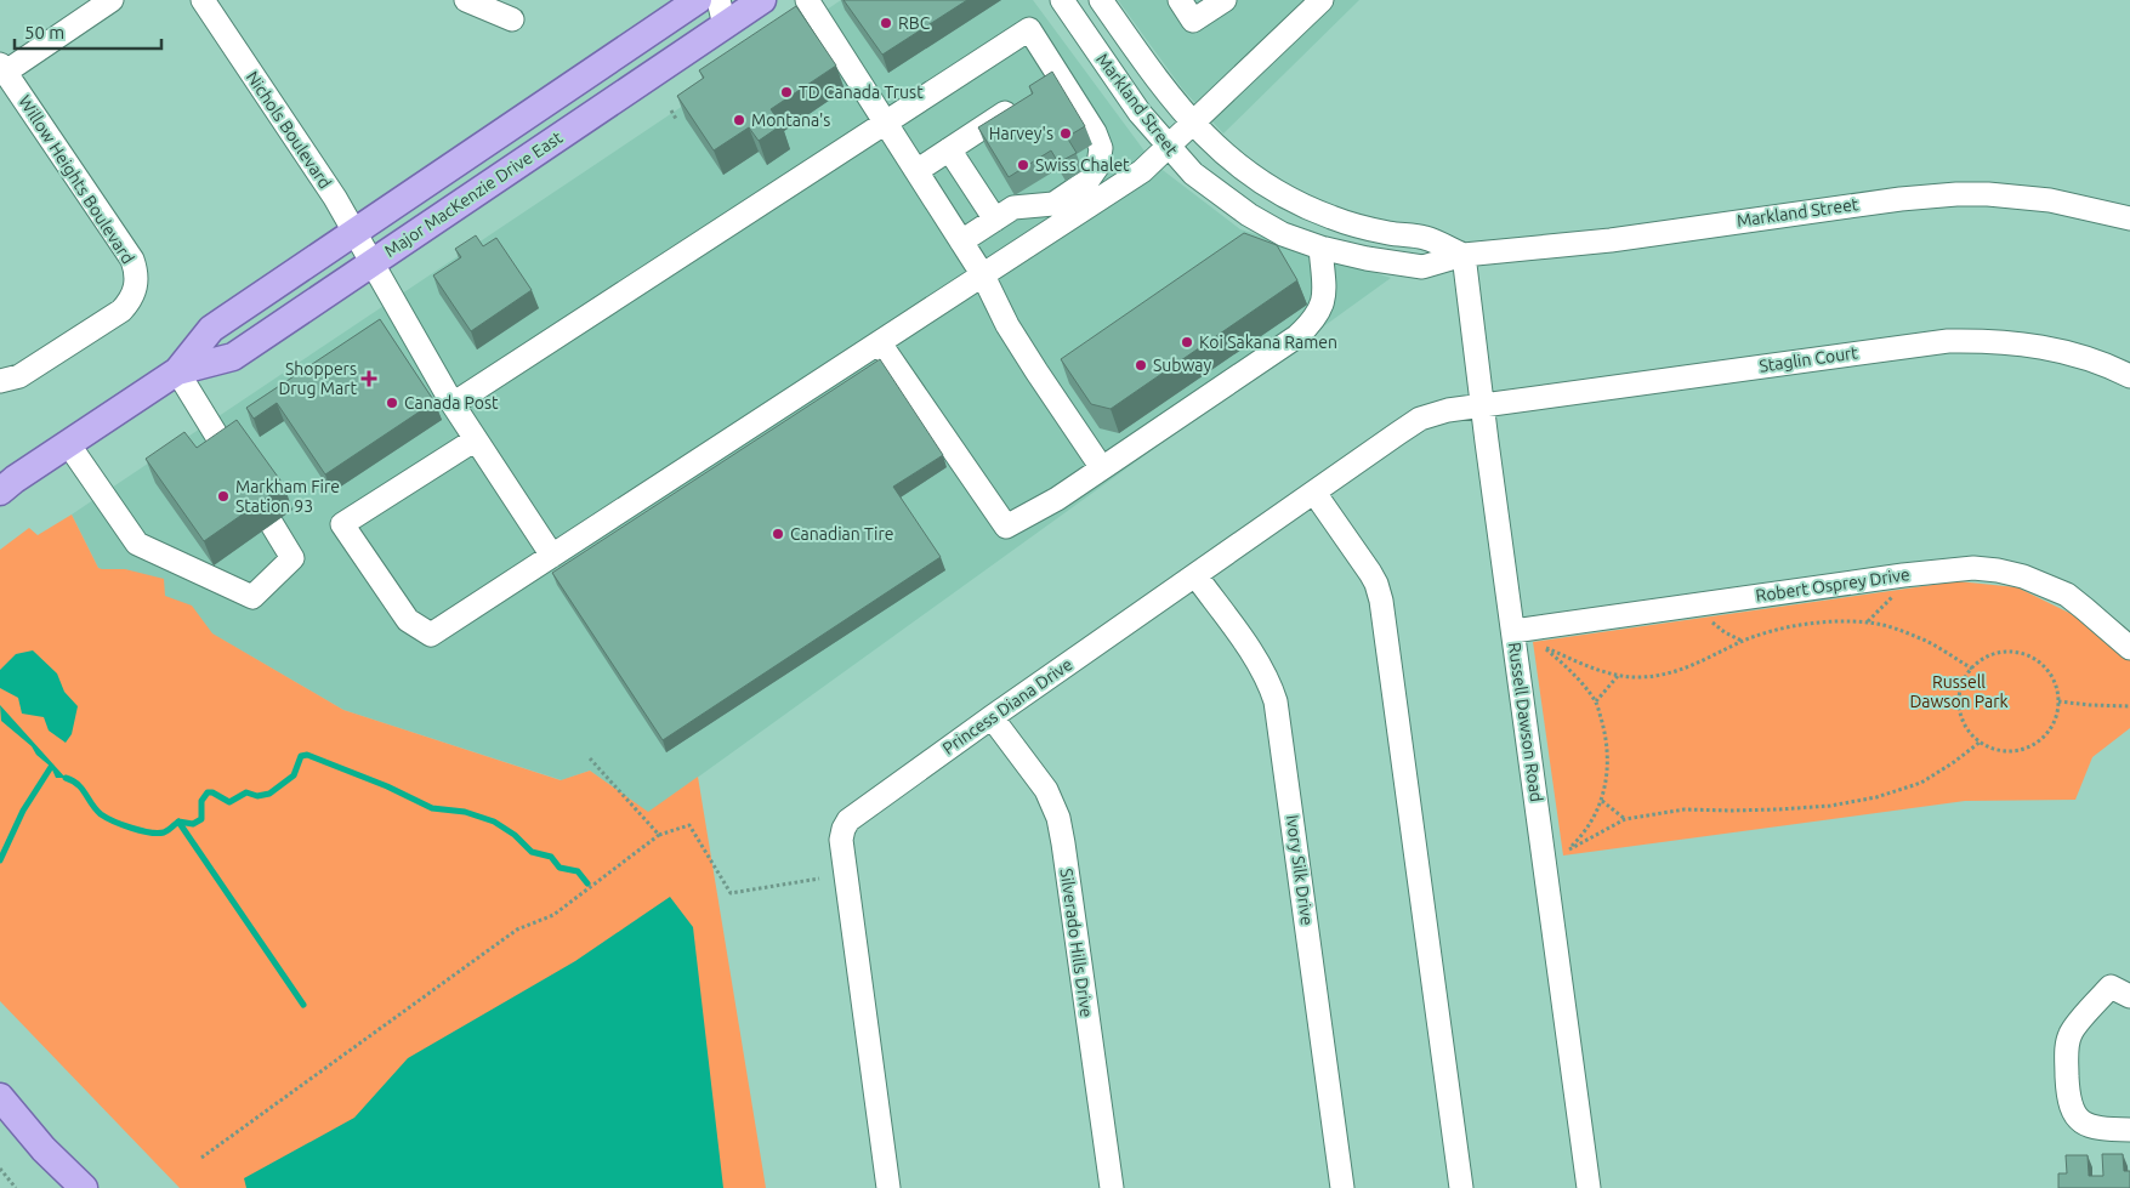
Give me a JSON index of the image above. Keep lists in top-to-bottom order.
{
  "streets": {
    "main road": ["Major MacKenzie Drive East"],
    "street": [
      "Markland Street",
      "Nichols Boulevard",
      "Willow Heights Boulevard",
      "Staglin Court",
      "Robert Osprey Drive",
      "Princess Diana Drive",
      "Russell Dawson Road",
      "Ivory Silk Drive",
      "Silverado Hills Drive"
    ]
  },
  "crossings": [
    ["Markland Street", "Russell Dawson Road"],
    ["Nichols Boulevard", "Major MacKenzie Drive East"],
    ["Staglin Court", "Princess Diana Drive"],
    ["Staglin Court", "Russell Dawson Road"],
    ["Robert Osprey Drive", "Russell Dawson Road"],
    ["Princess Diana Drive", "Russell Dawson Road"],
    ["Princess Diana Drive", "Ivory Silk Drive"],
    ["Princess Diana Drive", "Silverado Hills Drive"]
  ],
  "parks": ["Russell Dawson Park"],
  "places": {
    "other": [
      "RBC",
      "TD Canada Trust",
      "Montana's",
      "Harvey's",
      "Swiss Chalet",
      "Koi Sakana Ramen",
      "Subway",
      "Canada Post",
      "Markham Fire Station 93",
      "Canadian Tire"
    ],
    "health": ["Shoppers Drug Mart"]
  },
  "scale_bar": "50 m"
}
